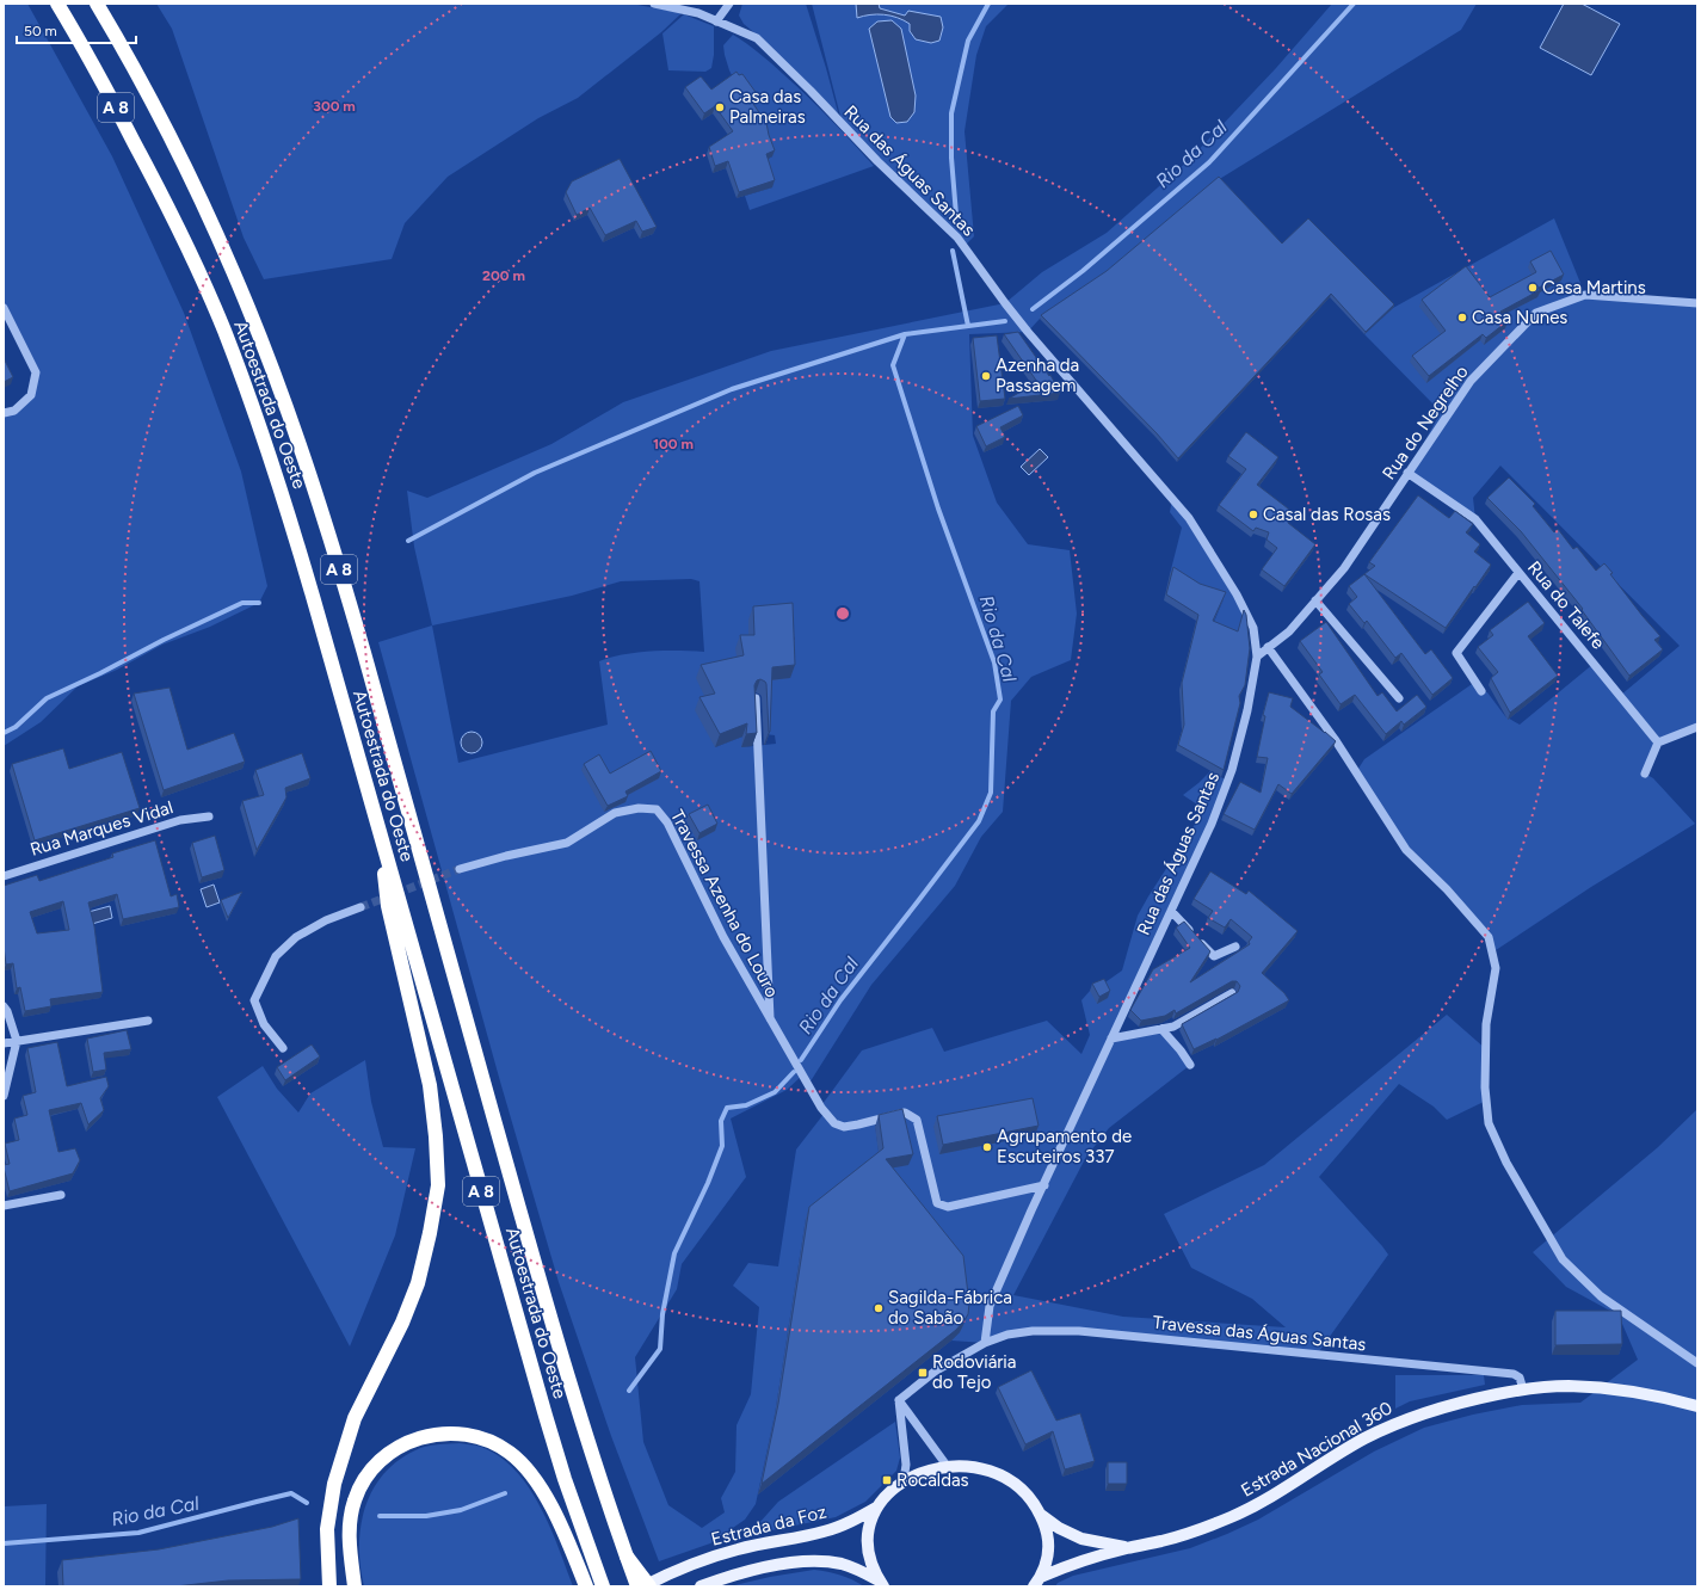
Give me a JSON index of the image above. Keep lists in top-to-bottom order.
{
  "streets": {
    "highway": ["A 8", "Autoestrada do Oeste"],
    "main road": ["Estrada Nacional 360", "Estrada da Foz"],
    "street": [
      "Rua das Águas Santas",
      "Rua do Negrelho",
      "Rua do Talefe",
      "Rua Marques Vidal",
      "Travessa Azenha do Louro",
      "Travessa das Águas Santas"
    ]
  },
  "crossings": [
    ["Rua das Águas Santas", "Rua do Negrelho"],
    ["Rua das Águas Santas", "Travessa das Águas Santas"],
    ["Rua do Negrelho", "Rua do Talefe"],
    ["Travessa das Águas Santas", "Estrada Nacional 360"]
  ],
  "water": ["Rio da Cal"],
  "places": {
    "other": [
      "Casa das Palmeiras",
      "Casa Martins",
      "Casa Nunes",
      "Azenha da Passagem",
      "Casal das Rosas",
      "Agrupamento de Escuteiros 337",
      "Sagilda-Fábrica do Sabão"
    ],
    "transit": ["Rodoviária do Tejo", "Rocaldas"]
  },
  "scale_bar": "50 m",
  "rings": ["300 m", "200 m", "100 m"]
}
